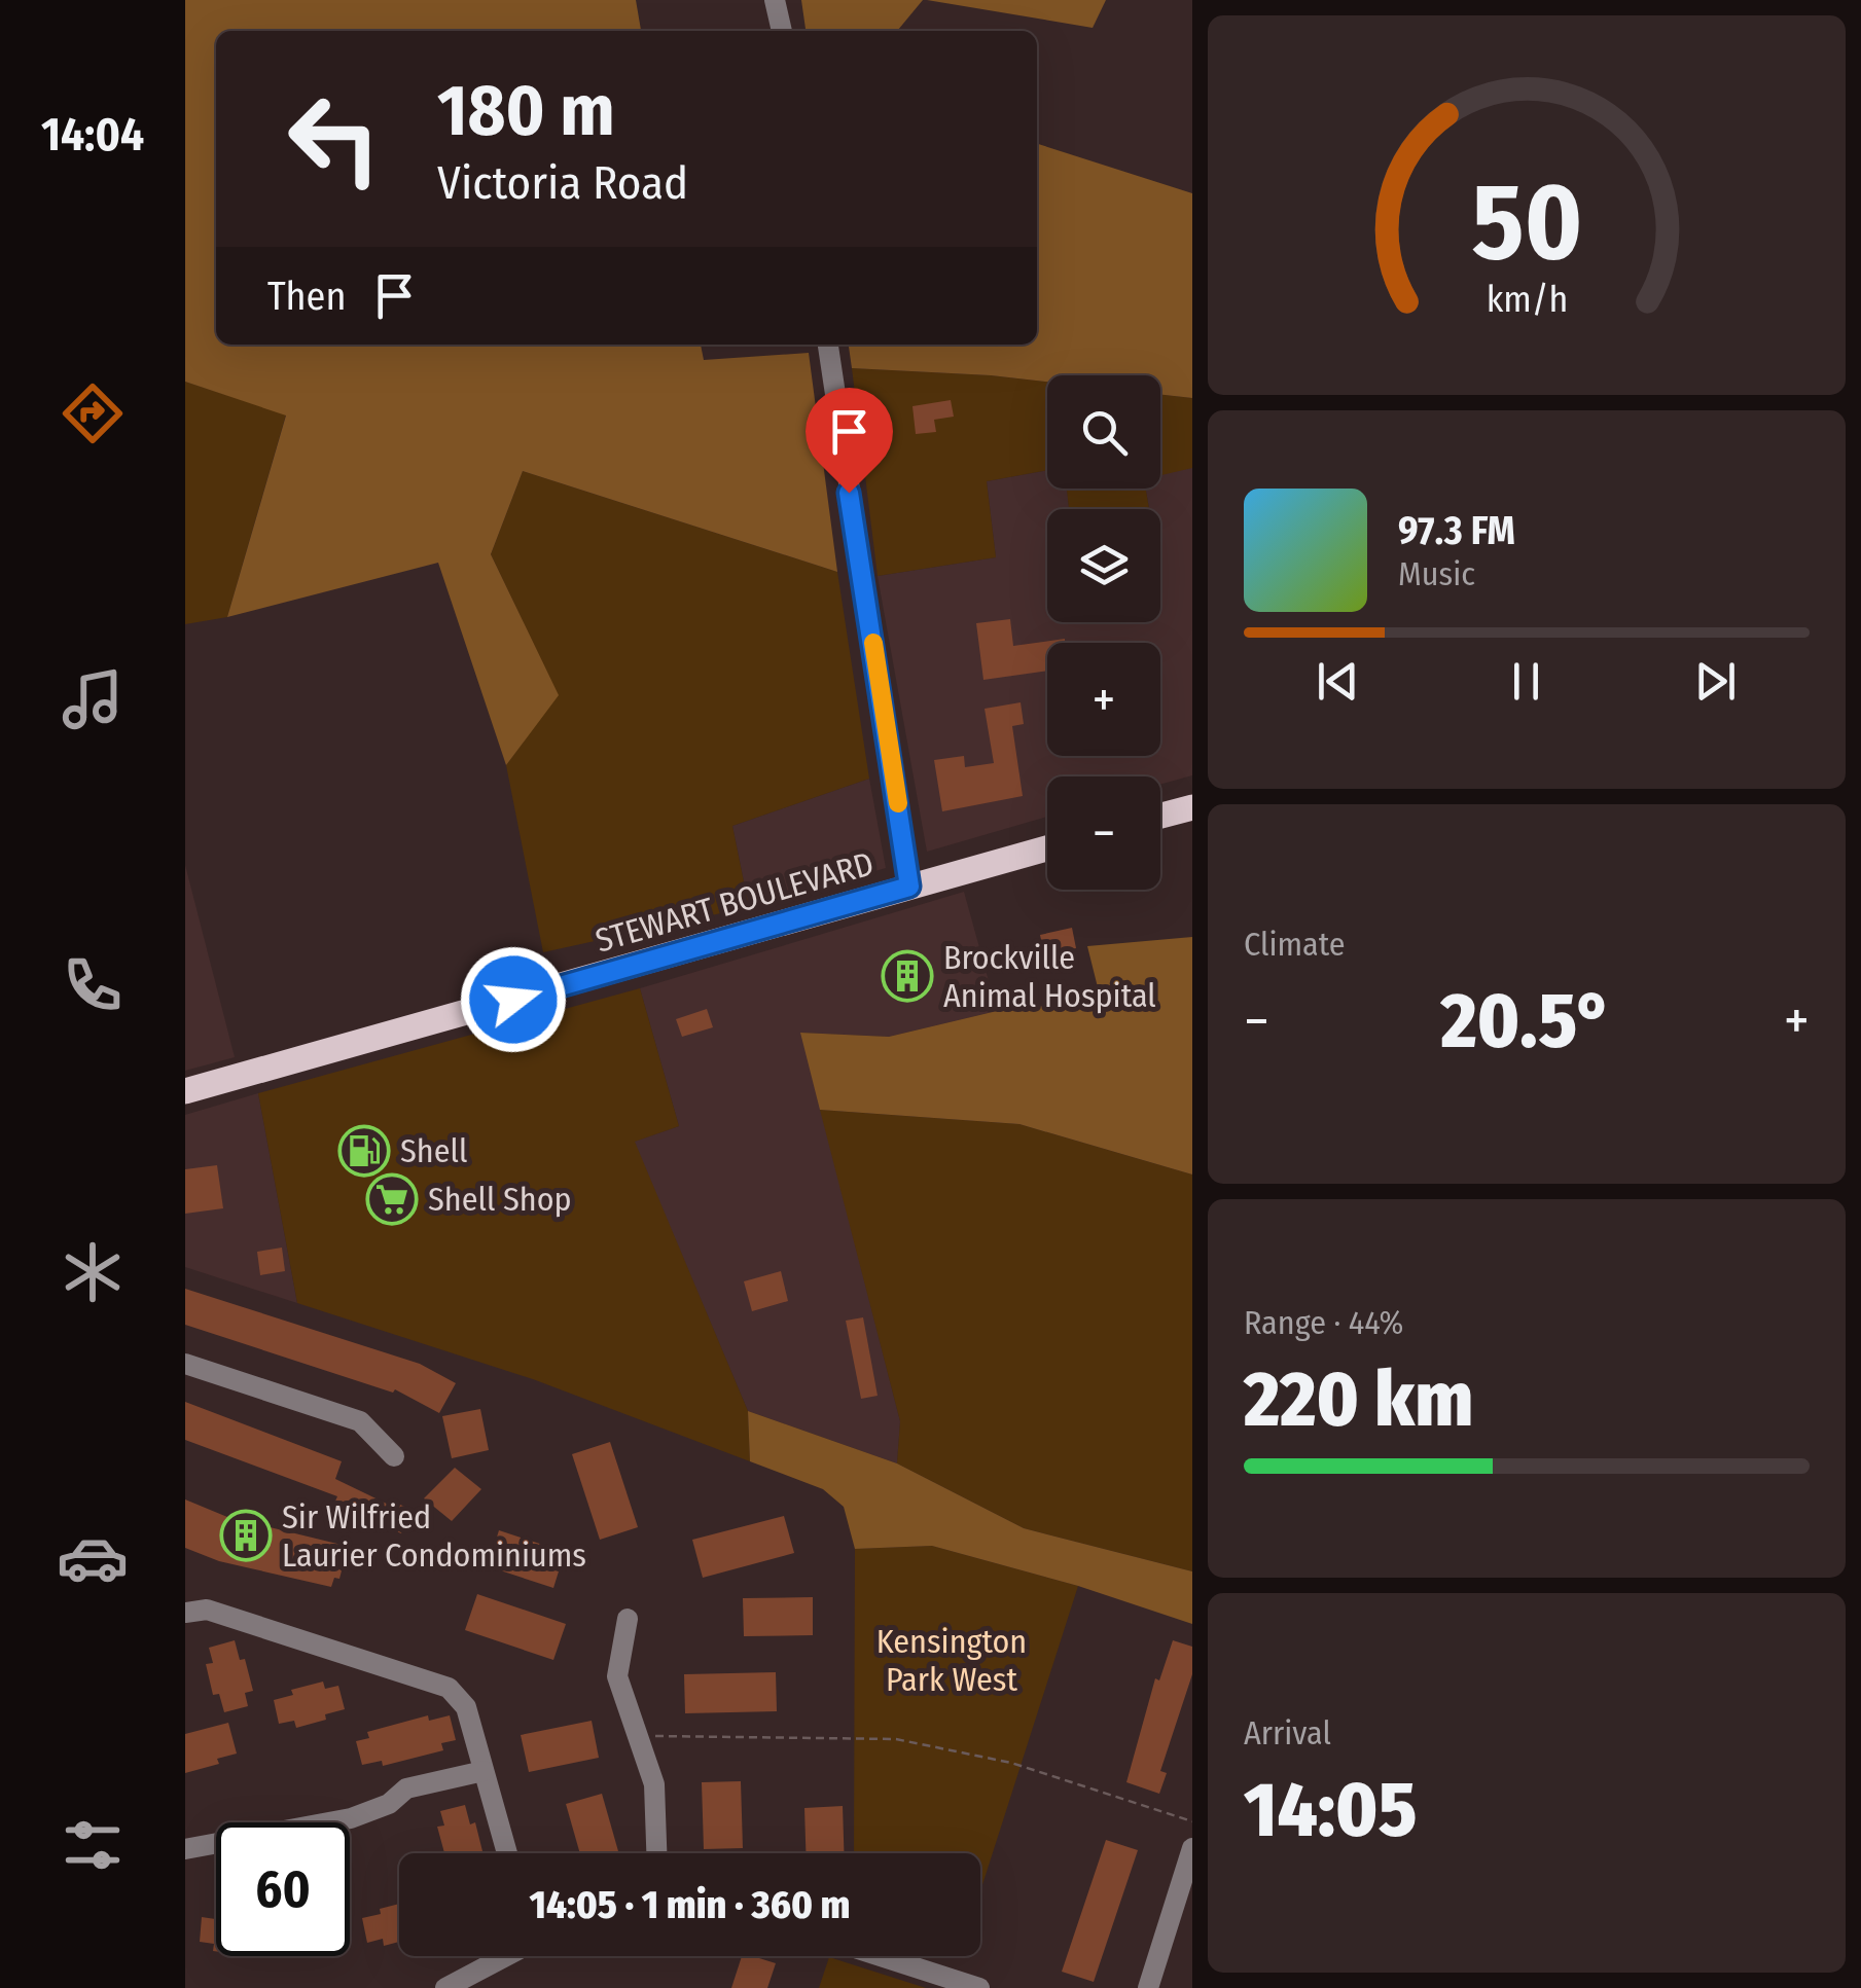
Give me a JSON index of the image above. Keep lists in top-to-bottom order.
{
  "streets": {
    "main road": ["STEWART BOULEVARD"]
  },
  "parks": ["Kensington Park West"],
  "places": {
    "building": ["Brockville Animal Hospital", "Sir Wilfried Laurier Condominiums"],
    "fuel station": ["Shell"],
    "supermarket": ["Shell Shop"]
  },
  "page": {
    "tabs": "14:04",
    "turn": ["180 m", "Victoria Road"],
    "then": "Then",
    "map_buttons": ["+", "−"],
    "song": ["97.3 FM", "Music"],
    "tile": [
      "Climate",
      ["Range · 44%", "220 km"],
      ["Arrival", "14:05"]
    ],
    "heat": ["−", "20.5°", "+"],
    "limit": "60",
    "trip": "14:05 · 1 min · 360 m",
    "gauge": ["50", "km/h"]
  }
}
